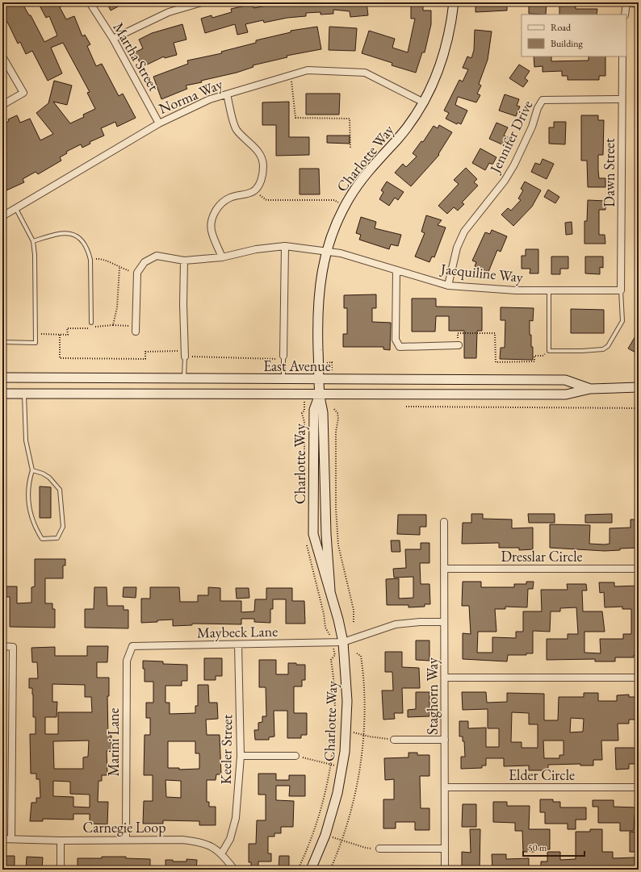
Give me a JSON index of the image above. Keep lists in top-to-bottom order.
{
  "streets": {
    "main road": ["Charlotte Way", "East Avenue"],
    "street": [
      "Martha Street",
      "Norma Way",
      "Jennifer Drive",
      "Dawn Street",
      "Jacquiline Way",
      "Dresslar Circle",
      "Maybeck Lane",
      "Staghorn Way",
      "Marini Lane",
      "Keeler Street",
      "Elder Circle",
      "Carnegie Loop"
    ]
  },
  "crossings": [
    ["Martha Street", "Norma Way"],
    ["Norma Way", "Charlotte Way"],
    ["Jennifer Drive", "Dawn Street"],
    ["Jennifer Drive", "Jacquiline Way"],
    ["Charlotte Way", "Jacquiline Way"],
    ["Charlotte Way", "East Avenue"],
    ["Charlotte Way", "Maybeck Lane"],
    ["Dawn Street", "Jacquiline Way"],
    ["Dresslar Circle", "Staghorn Way"],
    ["Maybeck Lane", "Staghorn Way"],
    ["Maybeck Lane", "Marini Lane"],
    ["Maybeck Lane", "Keeler Street"],
    ["Staghorn Way", "Elder Circle"],
    ["Marini Lane", "Carnegie Loop"],
    ["Keeler Street", "Carnegie Loop"]
  ],
  "legend": ["Road", "Building"],
  "scale_bar": "50 m"
}
